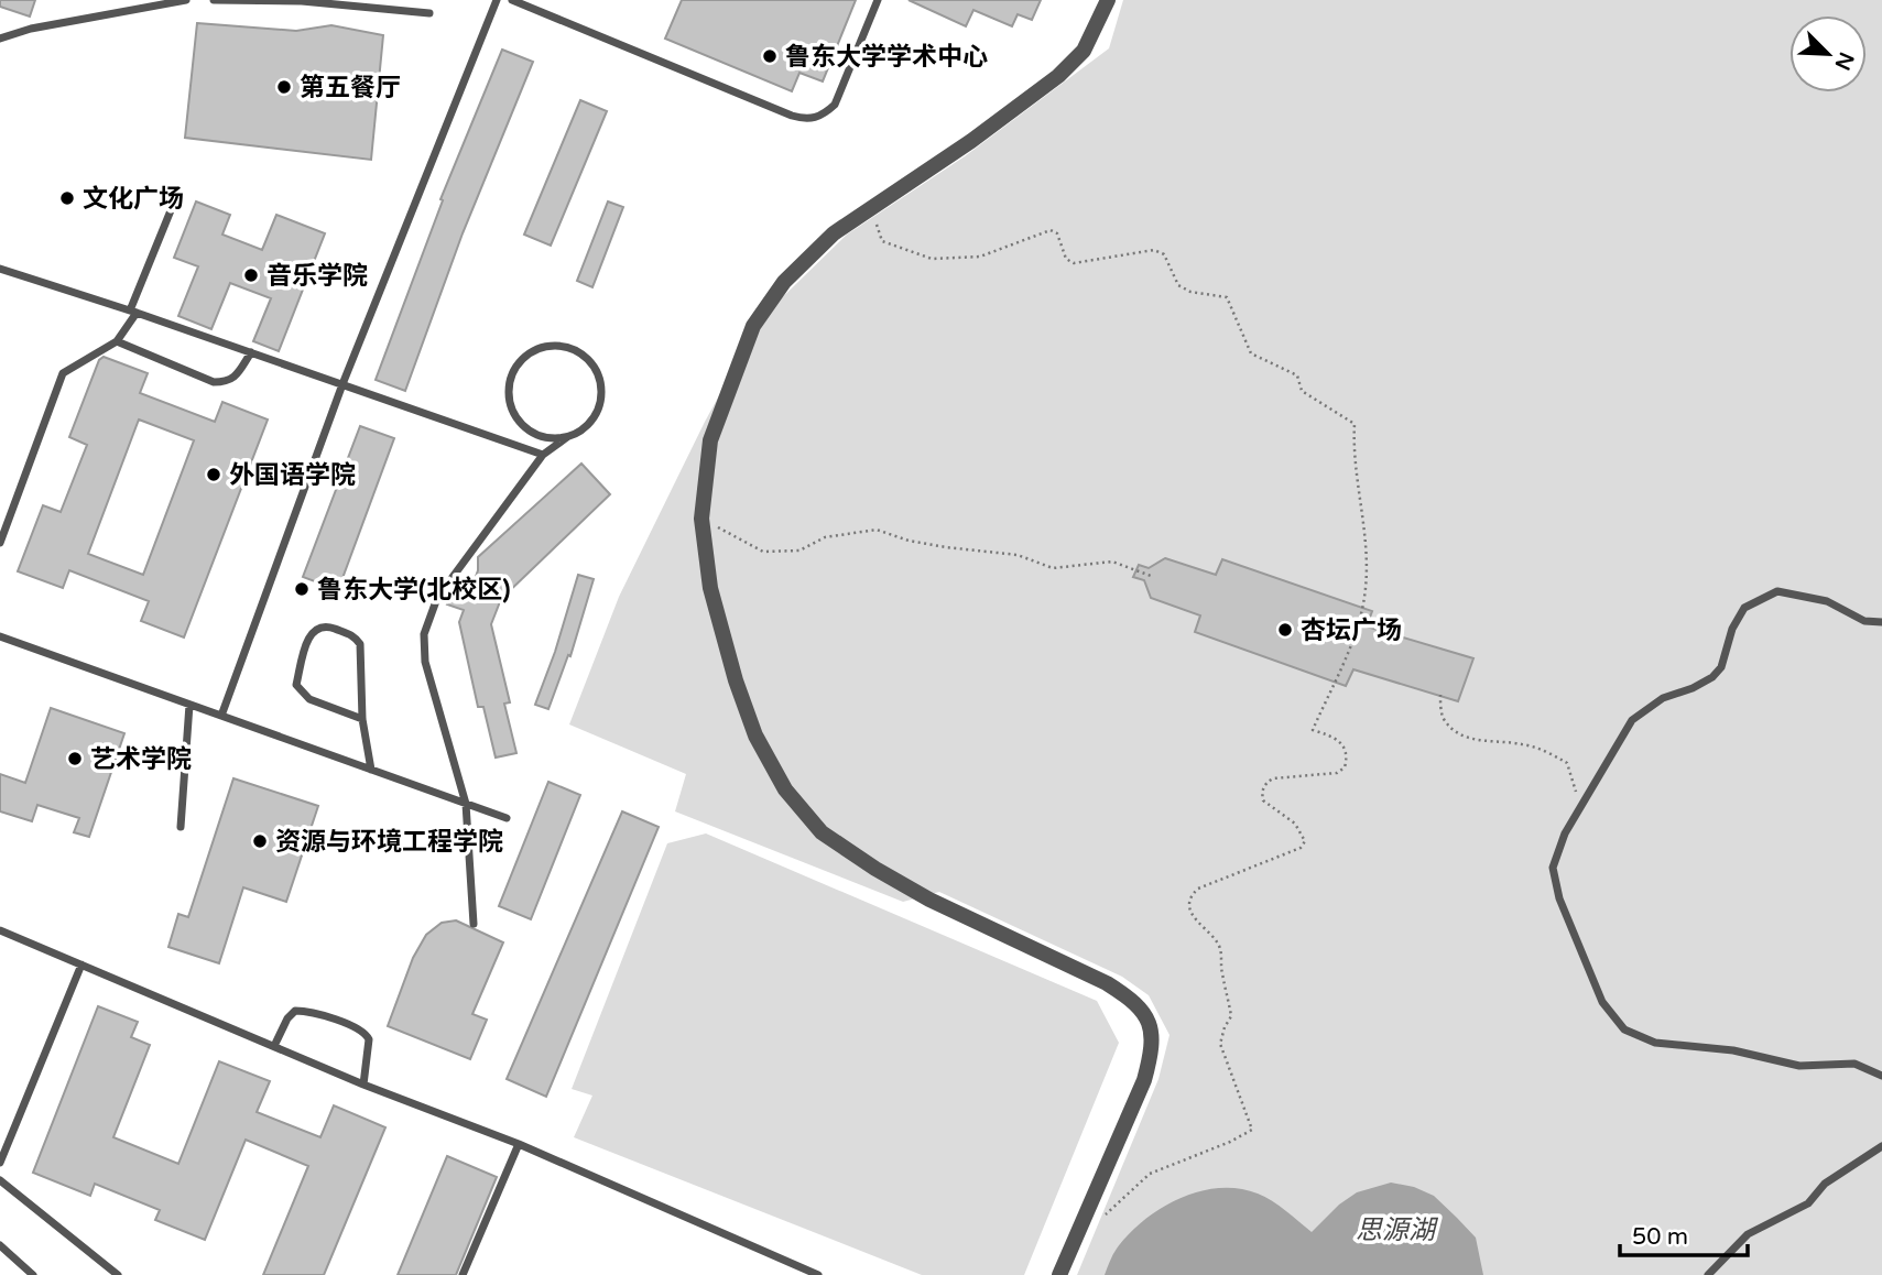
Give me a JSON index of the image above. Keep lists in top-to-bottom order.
{
  "water": ["思源湖"],
  "places": [
    "鲁东大学学术中心",
    "第五餐厅",
    "文化广场",
    "音乐学院",
    "外国语学院",
    "鲁东大学(北校区)",
    "杏坛广场",
    "艺术学院",
    "资源与环境工程学院"
  ],
  "scale_bar": "50 m",
  "north": "bottom right"
}
